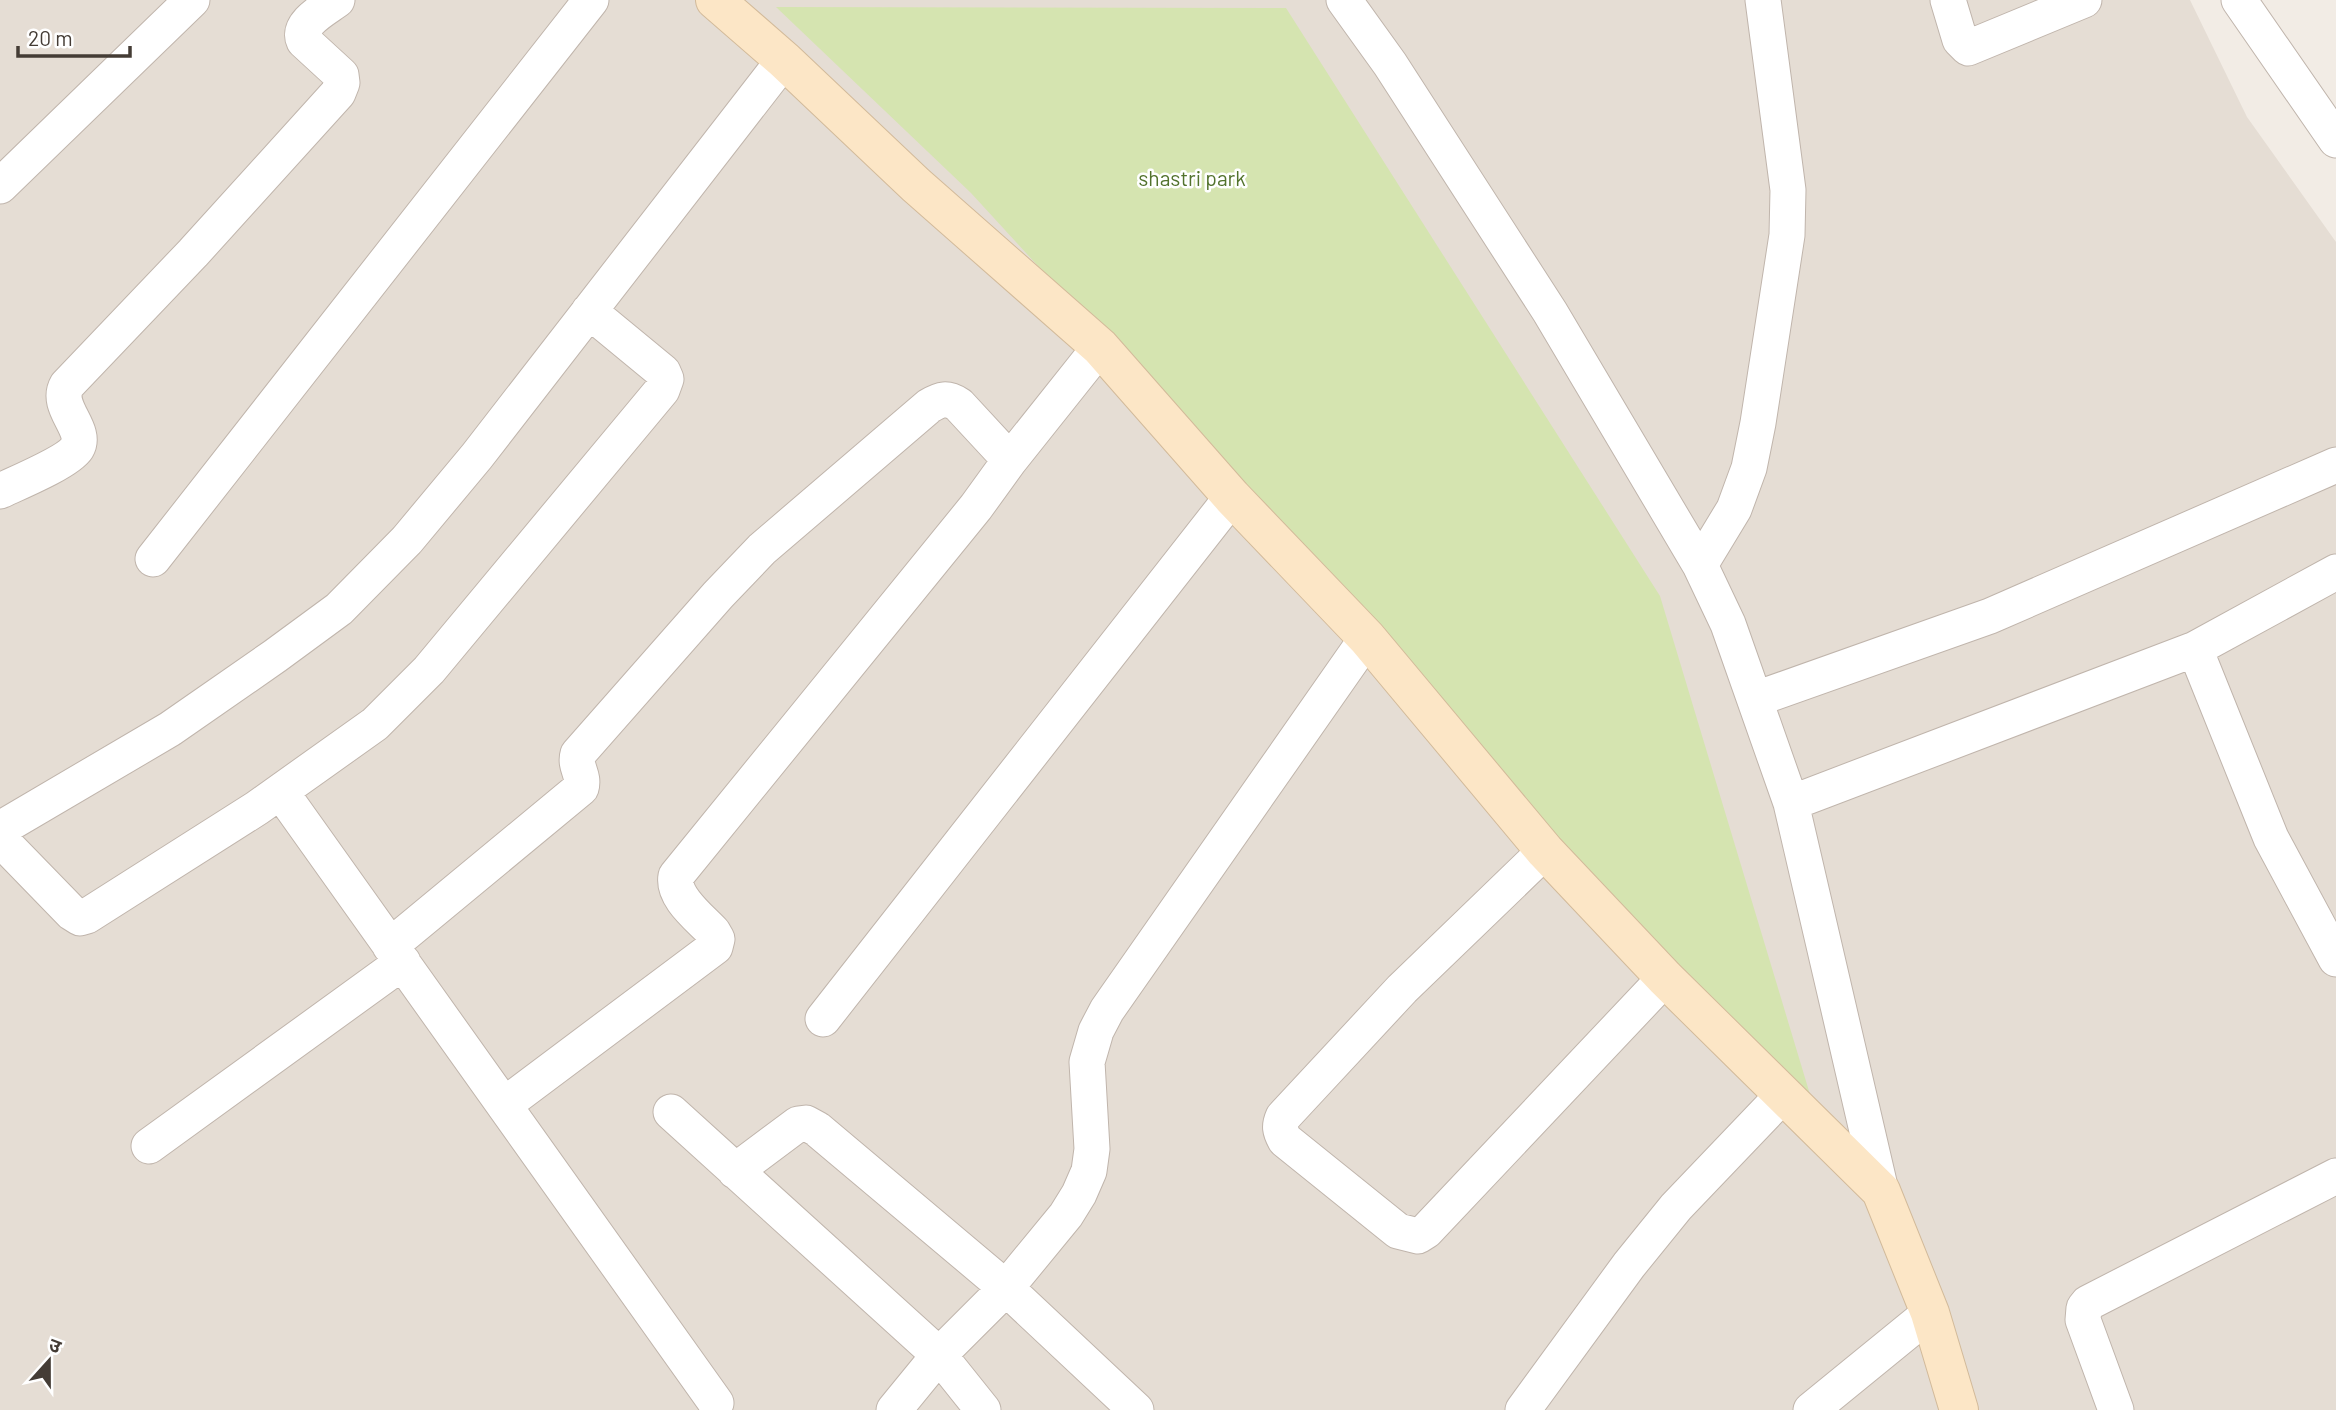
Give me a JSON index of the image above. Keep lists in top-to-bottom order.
{
  "parks": ["shastri park"],
  "scale_bar": "20 m",
  "north": "top"
}
